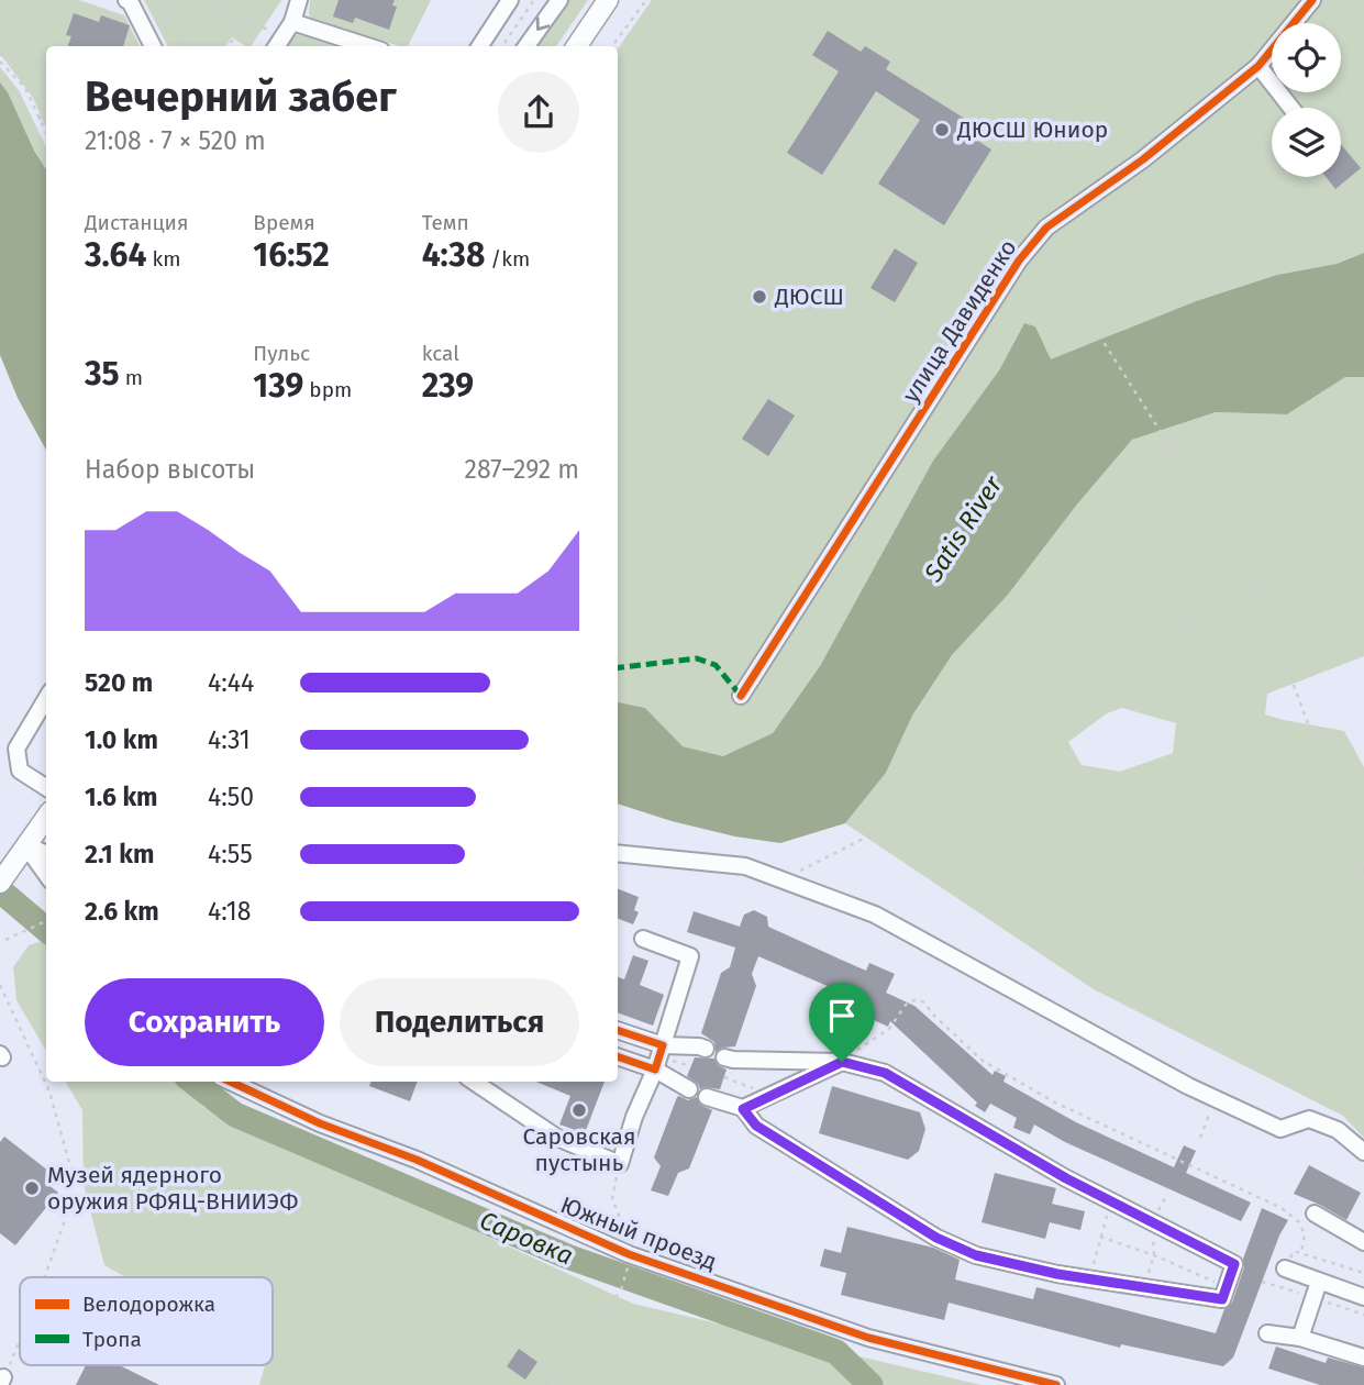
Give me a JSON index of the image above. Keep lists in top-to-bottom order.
{
  "streets": {
    "street": ["улица Давиденко", "Южный проезд"]
  },
  "water": ["Satis River", "Саровка"],
  "places": [
    "ДЮСШ Юниор",
    "ДЮСШ",
    "Саровская пустынь",
    "Музей ядерного оружия РФЯЦ-ВНИИЭФ"
  ],
  "legend": ["Велодорожка", "Тропа"],
  "page": {
    "heading": ["Вечерний забег", "21:08 · 7 × 520 m"],
    "stats": [
      ["Дистанция", "3.64 km"],
      ["Время", "16:52"],
      ["Темп", "4:38 /km"],
      ["35 m"],
      ["Пульс", "139 bpm"],
      ["kcal", "239"]
    ],
    "chart": ["Набор высоты", "287–292 m"],
    "list": [
      {
        "name": "520 m",
        "note": "4:44"
      },
      {
        "name": "1.0 km",
        "note": "4:31"
      },
      {
        "name": "1.6 km",
        "note": "4:50"
      },
      {
        "name": "2.1 km",
        "note": "4:55"
      },
      {
        "name": "2.6 km",
        "note": "4:18"
      }
    ],
    "buttons": ["Сохранить", "Поделиться"]
  }
}
